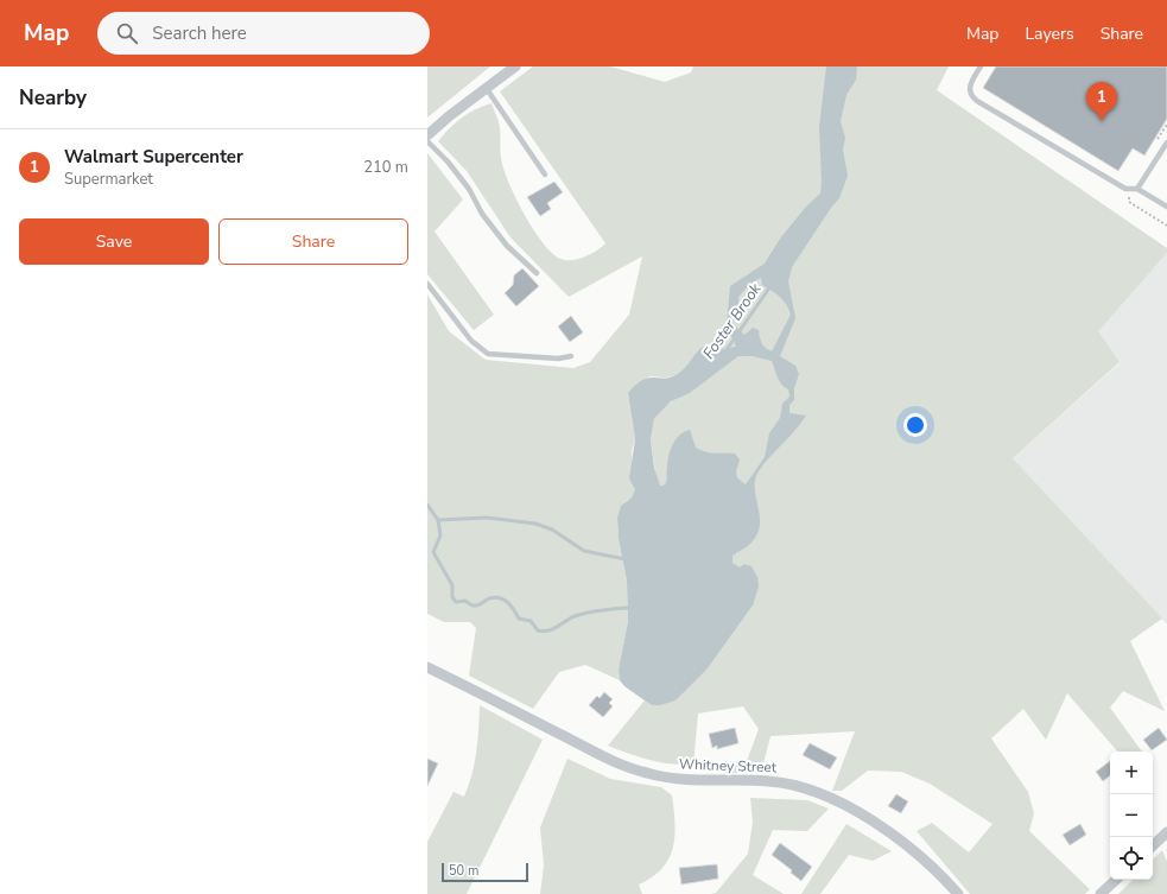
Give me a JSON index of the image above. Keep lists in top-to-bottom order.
{
  "streets": {
    "street": ["Whitney Street"]
  },
  "water": ["Foster Brook"],
  "scale_bar": "50 m",
  "page": {
    "header": "Map",
    "search": "Search here",
    "nav": ["Map", "Layers", "Share"],
    "heading": "Nearby",
    "pins": "1",
    "list": [
      {
        "mark": "1",
        "name": "Walmart Supercenter",
        "note": "Supermarket",
        "value": "210 m"
      }
    ],
    "buttons": ["Save", "Share"],
    "map_buttons": ["+", "−"],
    "scale": "50 m"
  }
}
